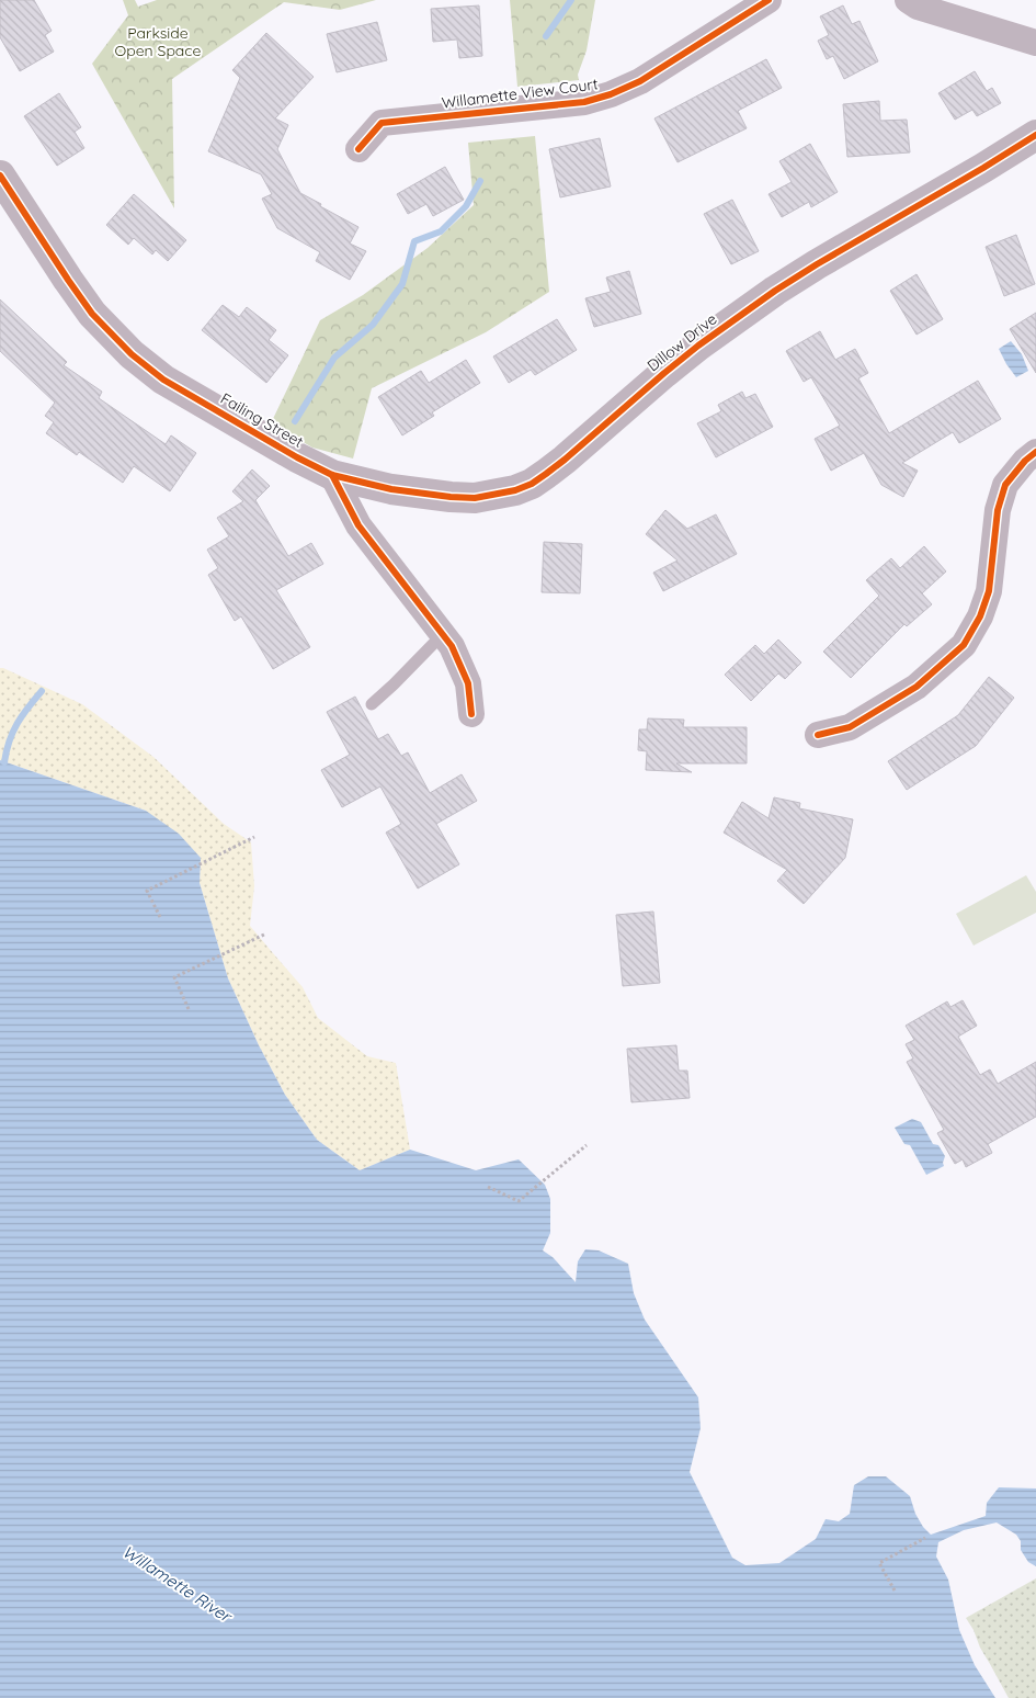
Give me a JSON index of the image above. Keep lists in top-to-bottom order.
{
  "streets": {
    "street": ["Willamette View Court", "Dillow Drive", "Failing Street"]
  },
  "crossings": [
    ["Dillow Drive", "Failing Street"]
  ],
  "water": ["Willamette River"],
  "parks": ["Parkside Open Space"]
}
